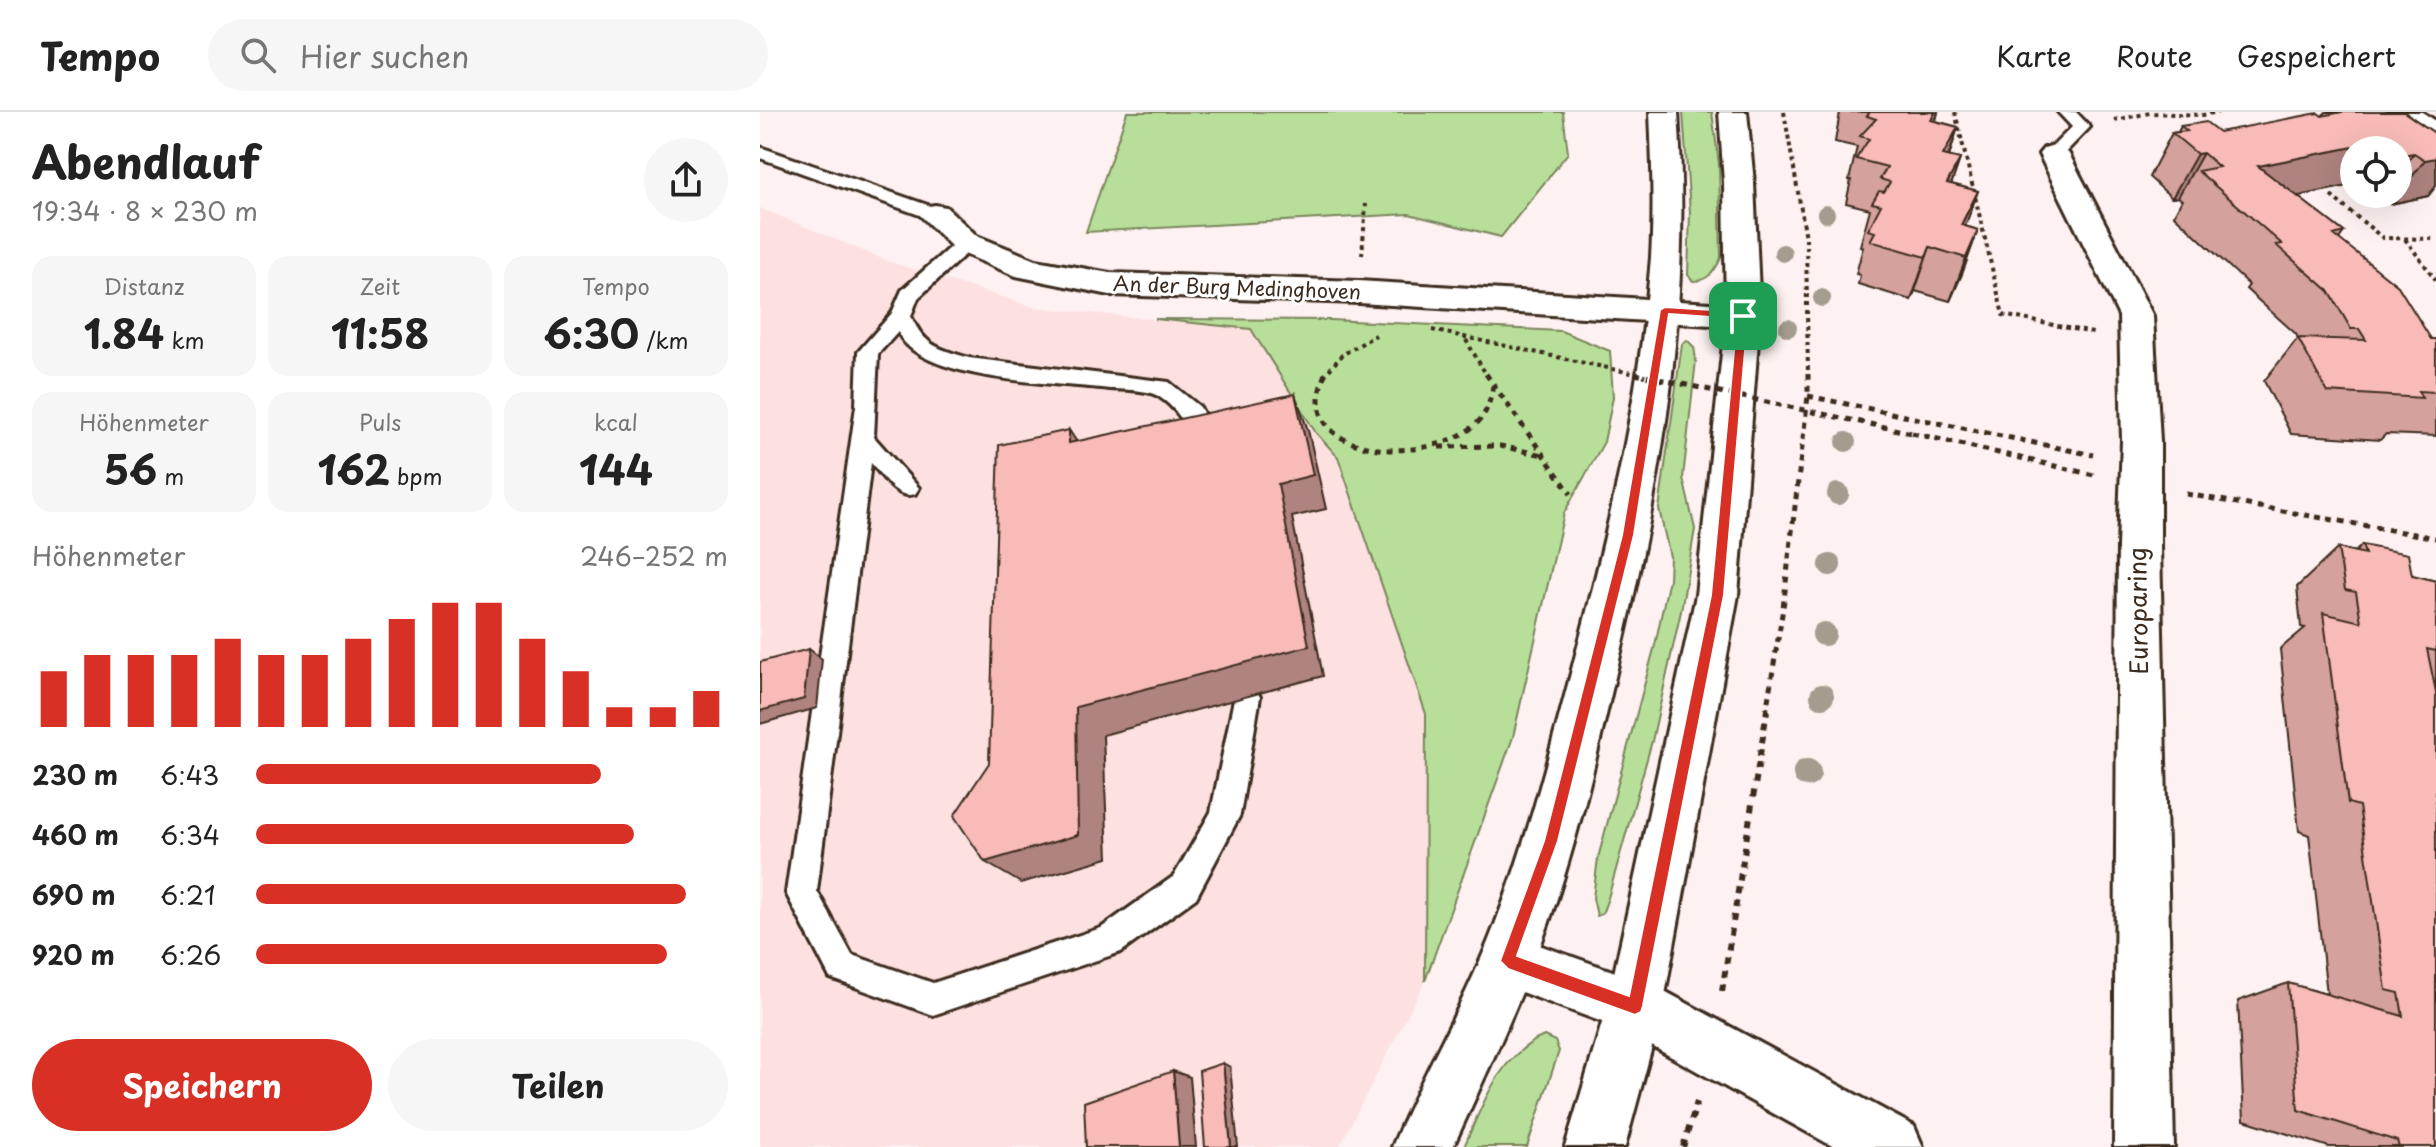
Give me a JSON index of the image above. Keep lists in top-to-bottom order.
{
  "streets": {
    "street": ["An der Burg Medinghoven", "Europaring"]
  },
  "page": {
    "header": "Tempo",
    "search": "Hier suchen",
    "nav": ["Karte", "Route", "Gespeichert"],
    "heading": ["Abendlauf", "19:34 · 8 × 230 m"],
    "stats": [
      ["Distanz", "1.84 km"],
      ["Zeit", "11:58"],
      ["Tempo", "6:30 /km"],
      ["Höhenmeter", "56 m"],
      ["Puls", "162 bpm"],
      ["kcal", "144"]
    ],
    "chart": ["Höhenmeter", "246–252 m"],
    "list": [
      {
        "name": "230 m",
        "note": "6:43"
      },
      {
        "name": "460 m",
        "note": "6:34"
      },
      {
        "name": "690 m",
        "note": "6:21"
      },
      {
        "name": "920 m",
        "note": "6:26"
      }
    ],
    "buttons": ["Speichern", "Teilen"]
  }
}
